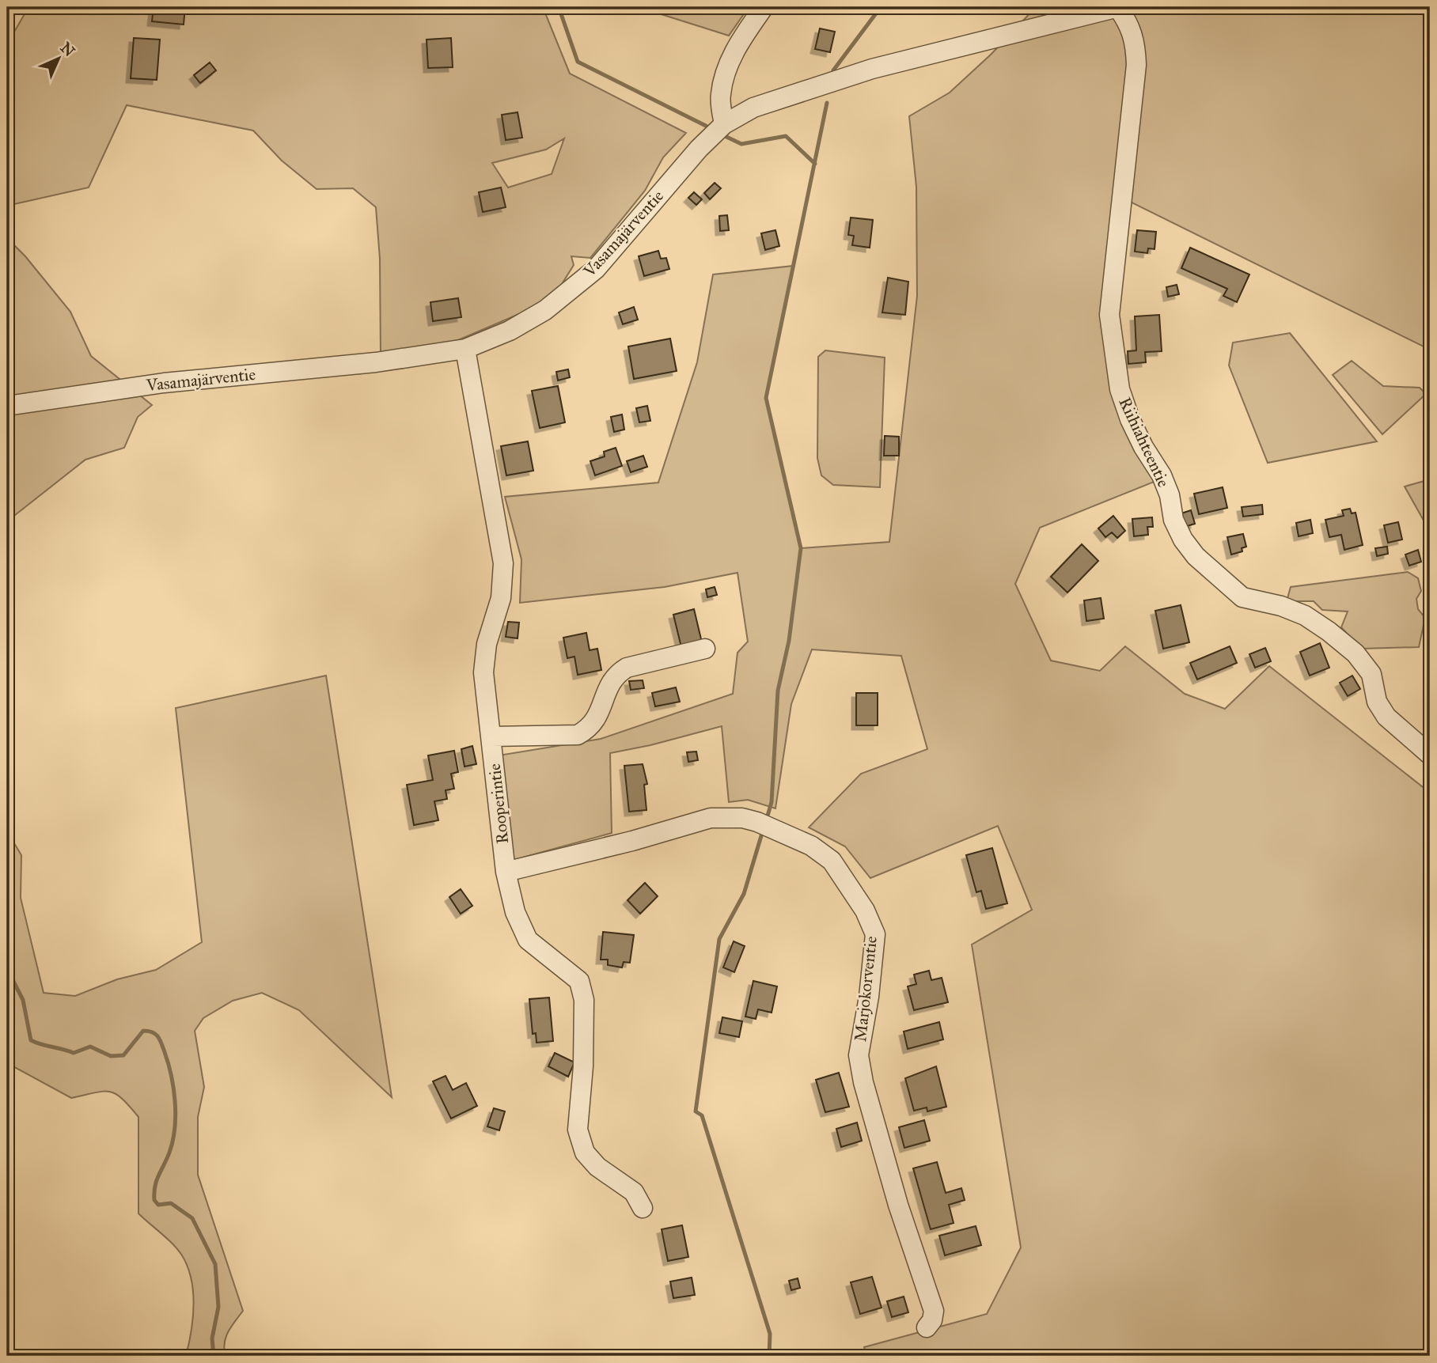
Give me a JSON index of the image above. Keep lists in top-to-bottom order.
{
  "streets": {
    "street": [
      "Vasamajärventie",
      "Riihiahteentie",
      "Rooperintie",
      "Marjokorventie"
    ]
  },
  "crossings": [
    ["Vasamajärventie", "Riihiahteentie"],
    ["Vasamajärventie", "Rooperintie"],
    ["Rooperintie", "Marjokorventie"]
  ],
  "north": "top right"
}
